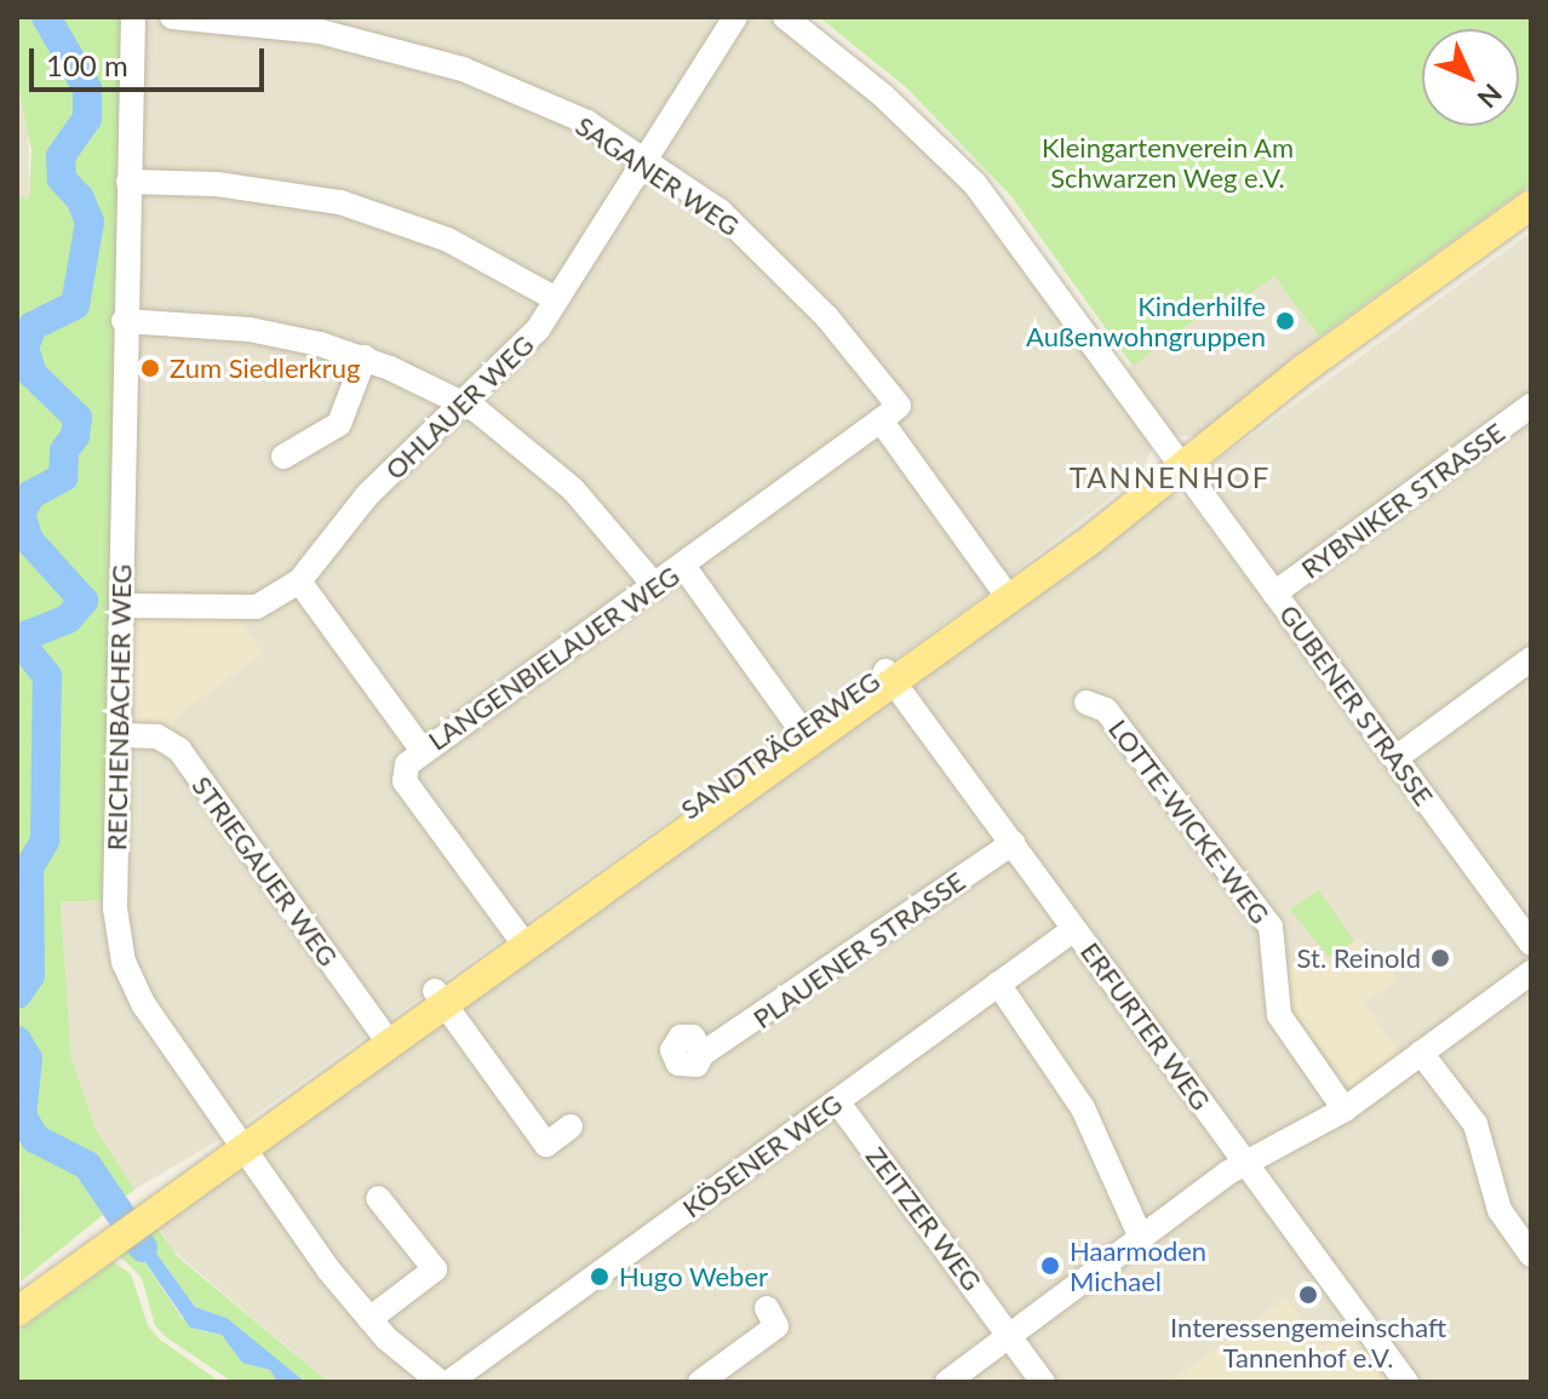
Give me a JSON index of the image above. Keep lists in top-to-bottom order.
{
  "streets": {
    "main road": ["SANDTRÄGERWEG"],
    "street": [
      "SAGANER WEG",
      "OHLAUER WEG",
      "RYBNIKER STRASSE",
      "LANGENBIELAUER WEG",
      "GUBENER STRASSE",
      "REICHENBACHER WEG",
      "LOTTE-WICKE-WEG",
      "STRIEGAUER WEG",
      "PLAUENER STRASSE",
      "ERFURTER WEG",
      "KÖSENER WEG",
      "ZEITZER WEG"
    ]
  },
  "crossings": [
    ["SAGANER WEG", "OHLAUER WEG"],
    ["SAGANER WEG", "LANGENBIELAUER WEG"],
    ["OHLAUER WEG", "REICHENBACHER WEG"],
    ["RYBNIKER STRASSE", "GUBENER STRASSE"],
    ["LANGENBIELAUER WEG", "SANDTRÄGERWEG"],
    ["GUBENER STRASSE", "SANDTRÄGERWEG"],
    ["REICHENBACHER WEG", "SANDTRÄGERWEG"],
    ["REICHENBACHER WEG", "STRIEGAUER WEG"],
    ["SANDTRÄGERWEG", "STRIEGAUER WEG"],
    ["SANDTRÄGERWEG", "ERFURTER WEG"],
    ["PLAUENER STRASSE", "ERFURTER WEG"],
    ["ERFURTER WEG", "KÖSENER WEG"],
    ["KÖSENER WEG", "ZEITZER WEG"]
  ],
  "districts": ["TANNENHOF"],
  "parks": ["Kleingartenverein Am Schwarzen Weg e.V."],
  "places": [
    "Kinderhilfe Außenwohngruppen",
    "Zum Siedlerkrug",
    "St. Reinold",
    "Haarmoden Michael",
    "Hugo Weber",
    "Interessengemeinschaft Tannenhof e.V."
  ],
  "scale_bar": "100 m",
  "north": "bottom right"
}
